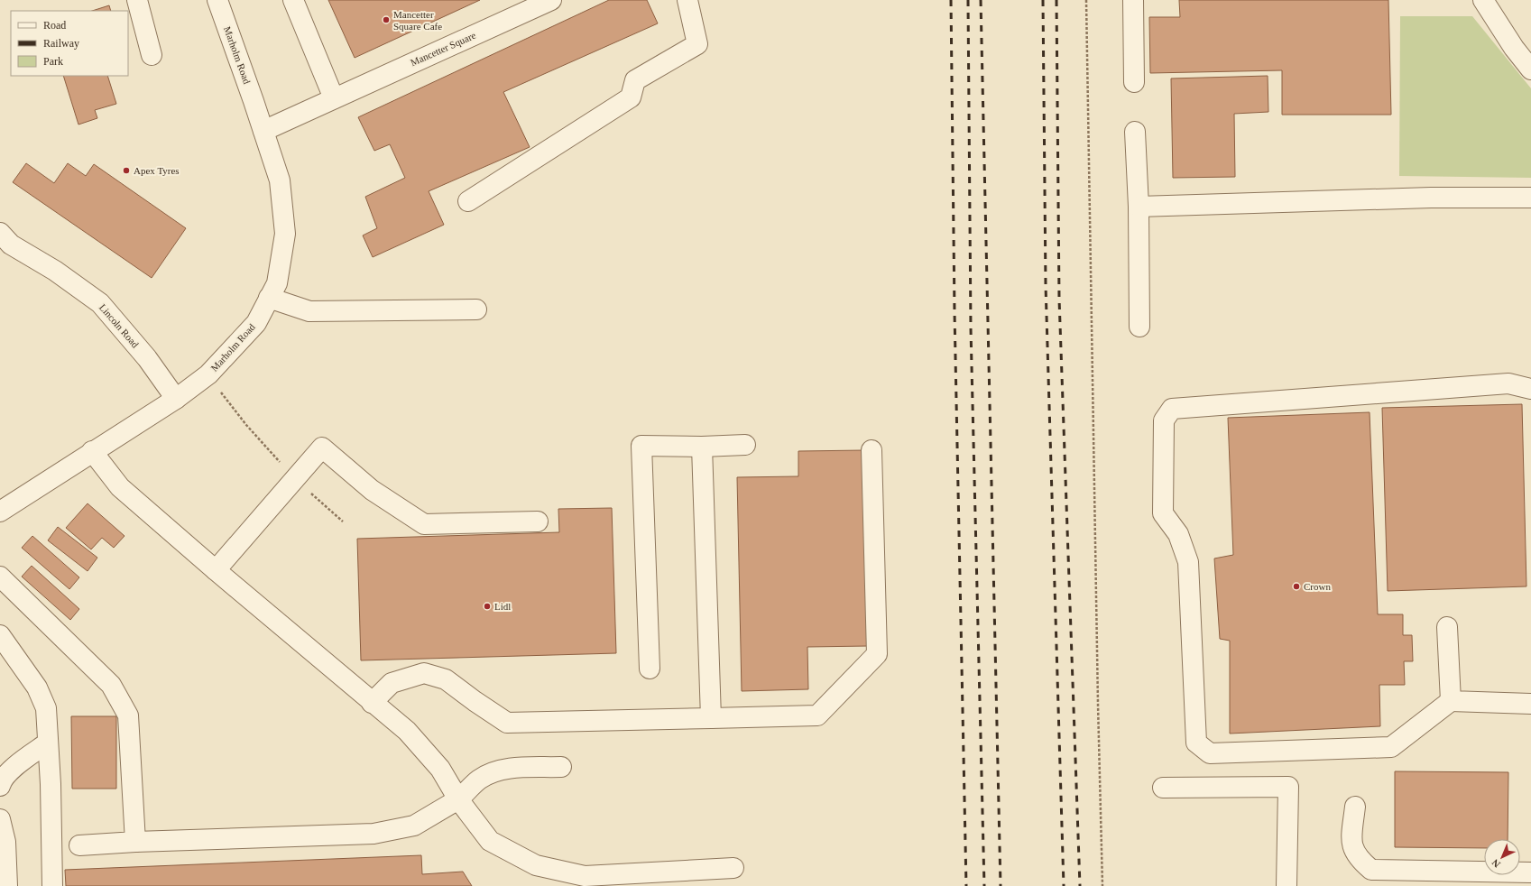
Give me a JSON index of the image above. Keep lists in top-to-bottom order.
{
  "streets": {
    "street": ["Mancetter Square", "Marholm Road", "Lincoln Road"]
  },
  "crossings": [
    ["Mancetter Square", "Marholm Road"],
    ["Marholm Road", "Lincoln Road"]
  ],
  "places": [
    "Mancetter Square Cafe",
    "Apex Tyres",
    "Crown",
    "Lidl"
  ],
  "legend": ["Road", "Railway", "Park"],
  "north": "bottom left"
}
